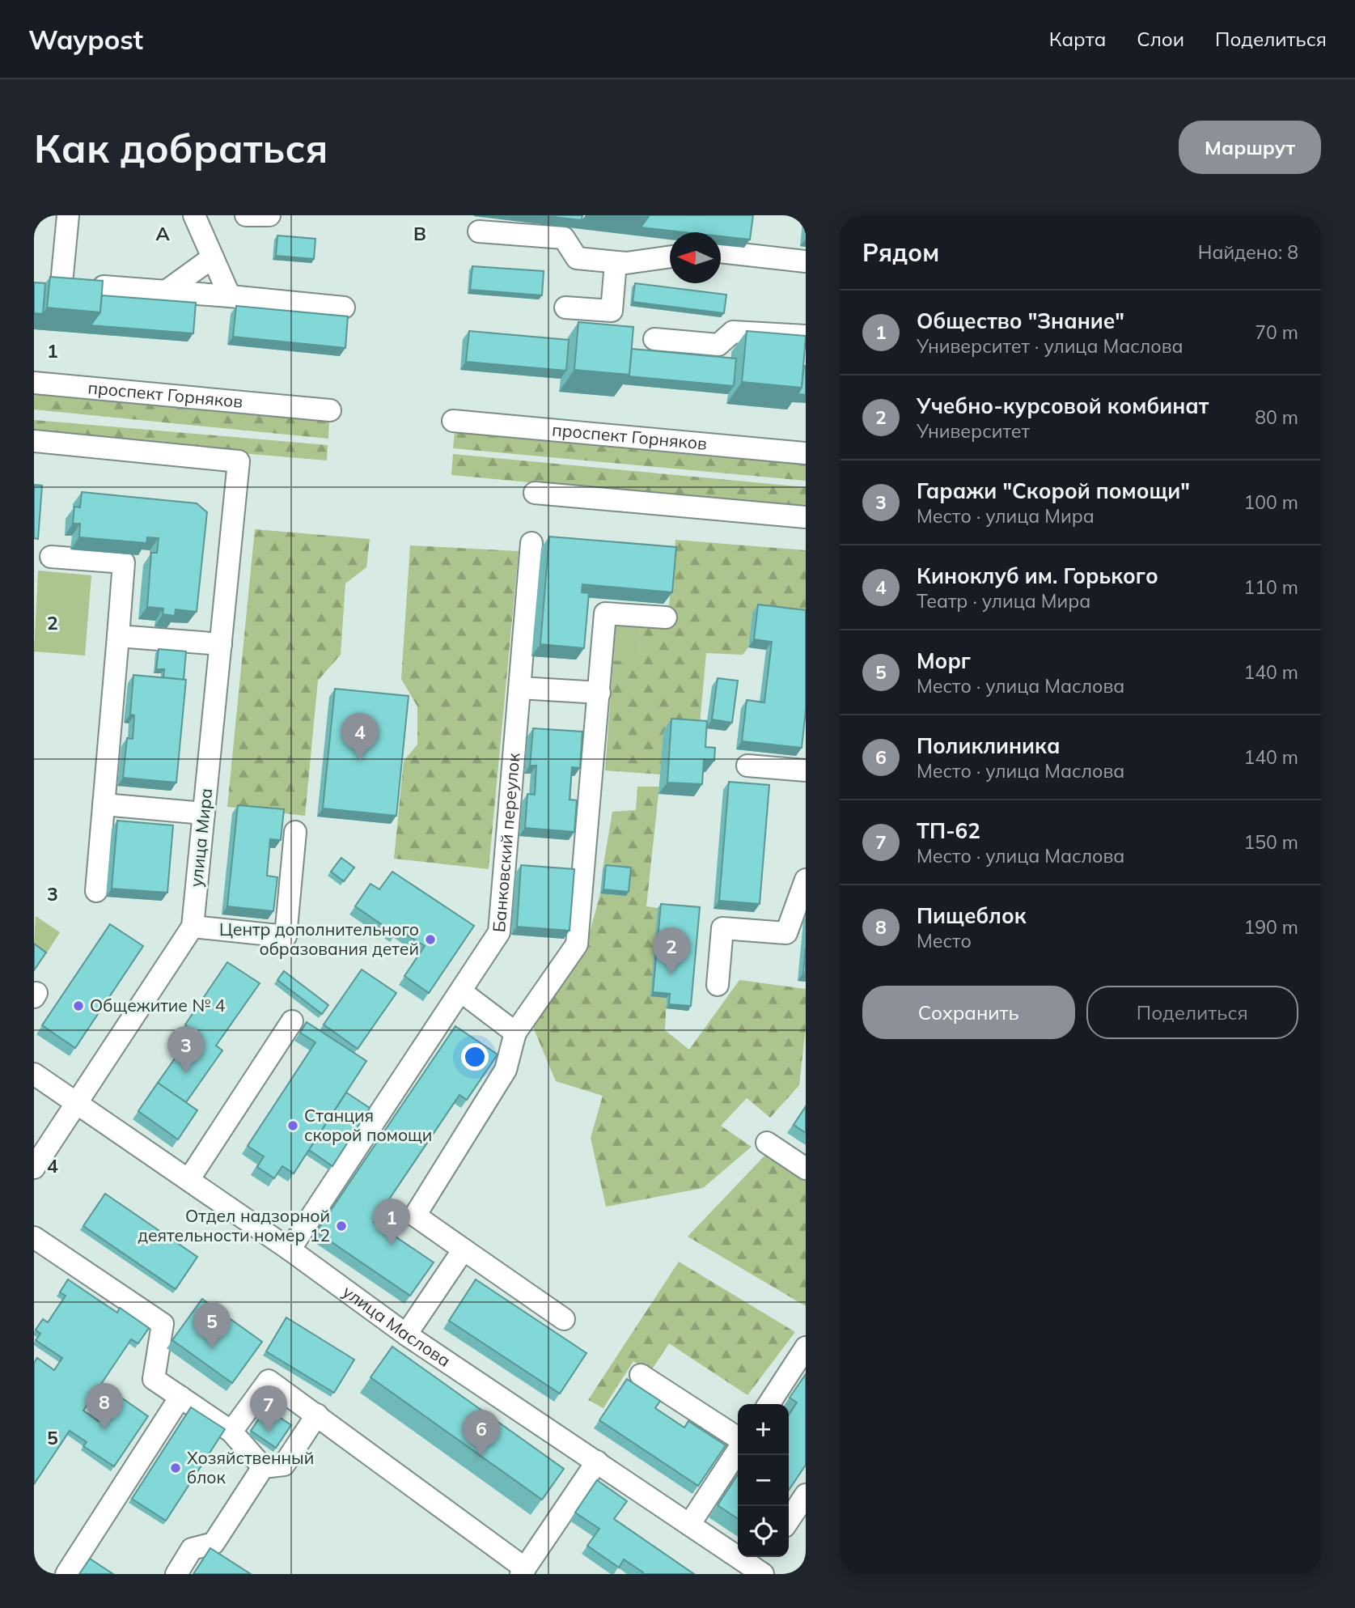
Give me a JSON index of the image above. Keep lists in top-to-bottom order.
{
  "streets": {
    "street": [
      "проспект Горняков",
      "улица Мира",
      "Банковский переулок",
      "улица Маслова"
    ]
  },
  "crossings": [
    ["улица Мира", "улица Маслова"],
    ["Банковский переулок", "улица Маслова"]
  ],
  "places": [
    "Центр дополнительного образования детей",
    "Общежитие № 4",
    "Станция скорой помощи",
    "Отдел надзорной деятельности номер 12",
    "Хозяйственный блок"
  ],
  "north": "left",
  "page": {
    "header": "Waypost",
    "nav": ["Карта", "Слои", "Поделиться"],
    "buttons": [
      "Маршрут",
      ["Сохранить", "Поделиться"]
    ],
    "title": "Как добраться",
    "heading": ["Рядом", "Найдено: 8"],
    "list": [
      {
        "mark": "1",
        "name": "Общество \"Знание\"",
        "note": "Университет · улица Маслова",
        "value": "70 m"
      },
      {
        "mark": "2",
        "name": "Учебно-курсовой комбинат",
        "note": "Университет",
        "value": "80 m"
      },
      {
        "mark": "3",
        "name": "Гаражи \"Скорой помощи\"",
        "note": "Место · улица Мира",
        "value": "100 m"
      },
      {
        "mark": "4",
        "name": "Киноклуб им. Горького",
        "note": "Театр · улица Мира",
        "value": "110 m"
      },
      {
        "mark": "5",
        "name": "Морг",
        "note": "Место · улица Маслова",
        "value": "140 m"
      },
      {
        "mark": "6",
        "name": "Поликлиника",
        "note": "Место · улица Маслова",
        "value": "140 m"
      },
      {
        "mark": "7",
        "name": "ТП-62",
        "note": "Место · улица Маслова",
        "value": "150 m"
      },
      {
        "mark": "8",
        "name": "Пищеблок",
        "note": "Место",
        "value": "190 m"
      }
    ],
    "pins": [
      "4",
      "2",
      "3",
      "1",
      "5",
      "8",
      "7",
      "6"
    ],
    "map_buttons": ["+", "−"]
  },
  "grid": {
    "columns": ["A", "B"],
    "rows": [
      "1",
      "2",
      "3",
      "4",
      "5"
    ]
  }
}
